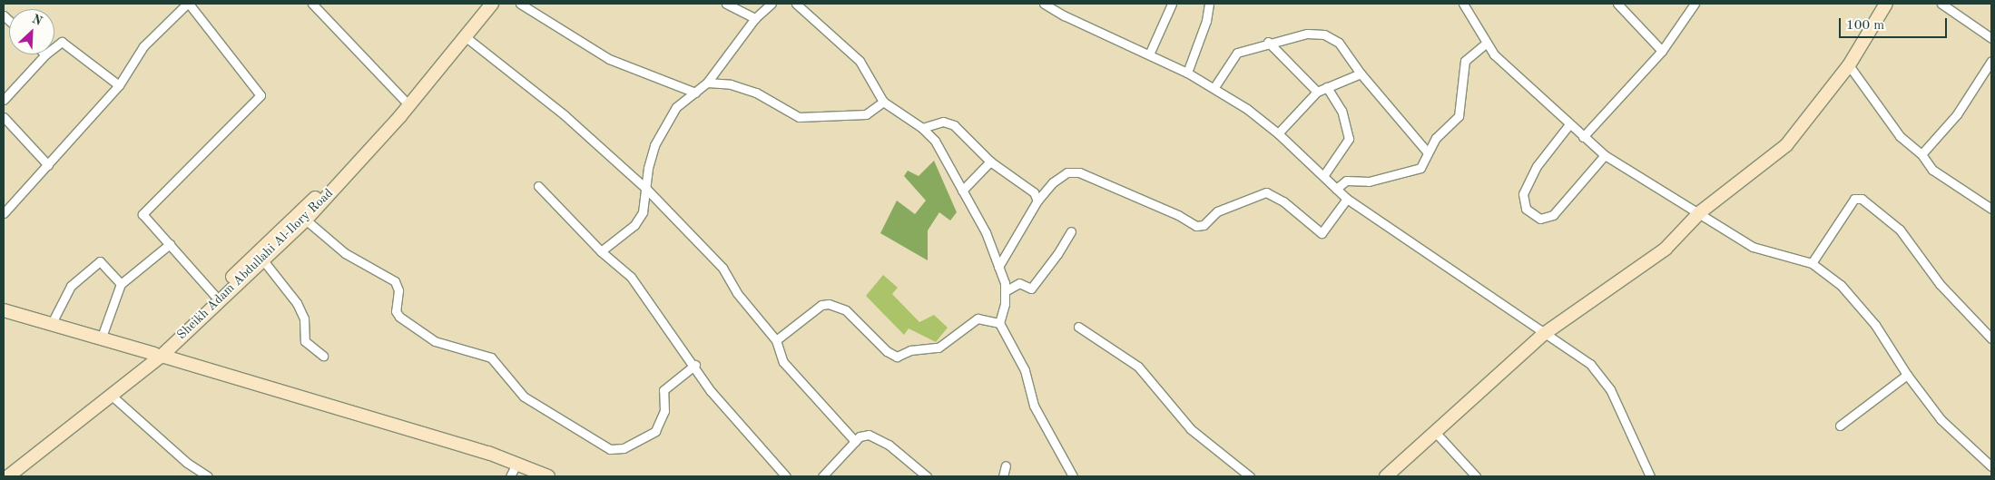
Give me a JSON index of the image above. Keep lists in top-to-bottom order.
{
  "streets": {
    "street": ["Sheikh Adam Abdullahi Al-Ilory Road"]
  },
  "scale_bar": "100 m",
  "north": "top right"
}
